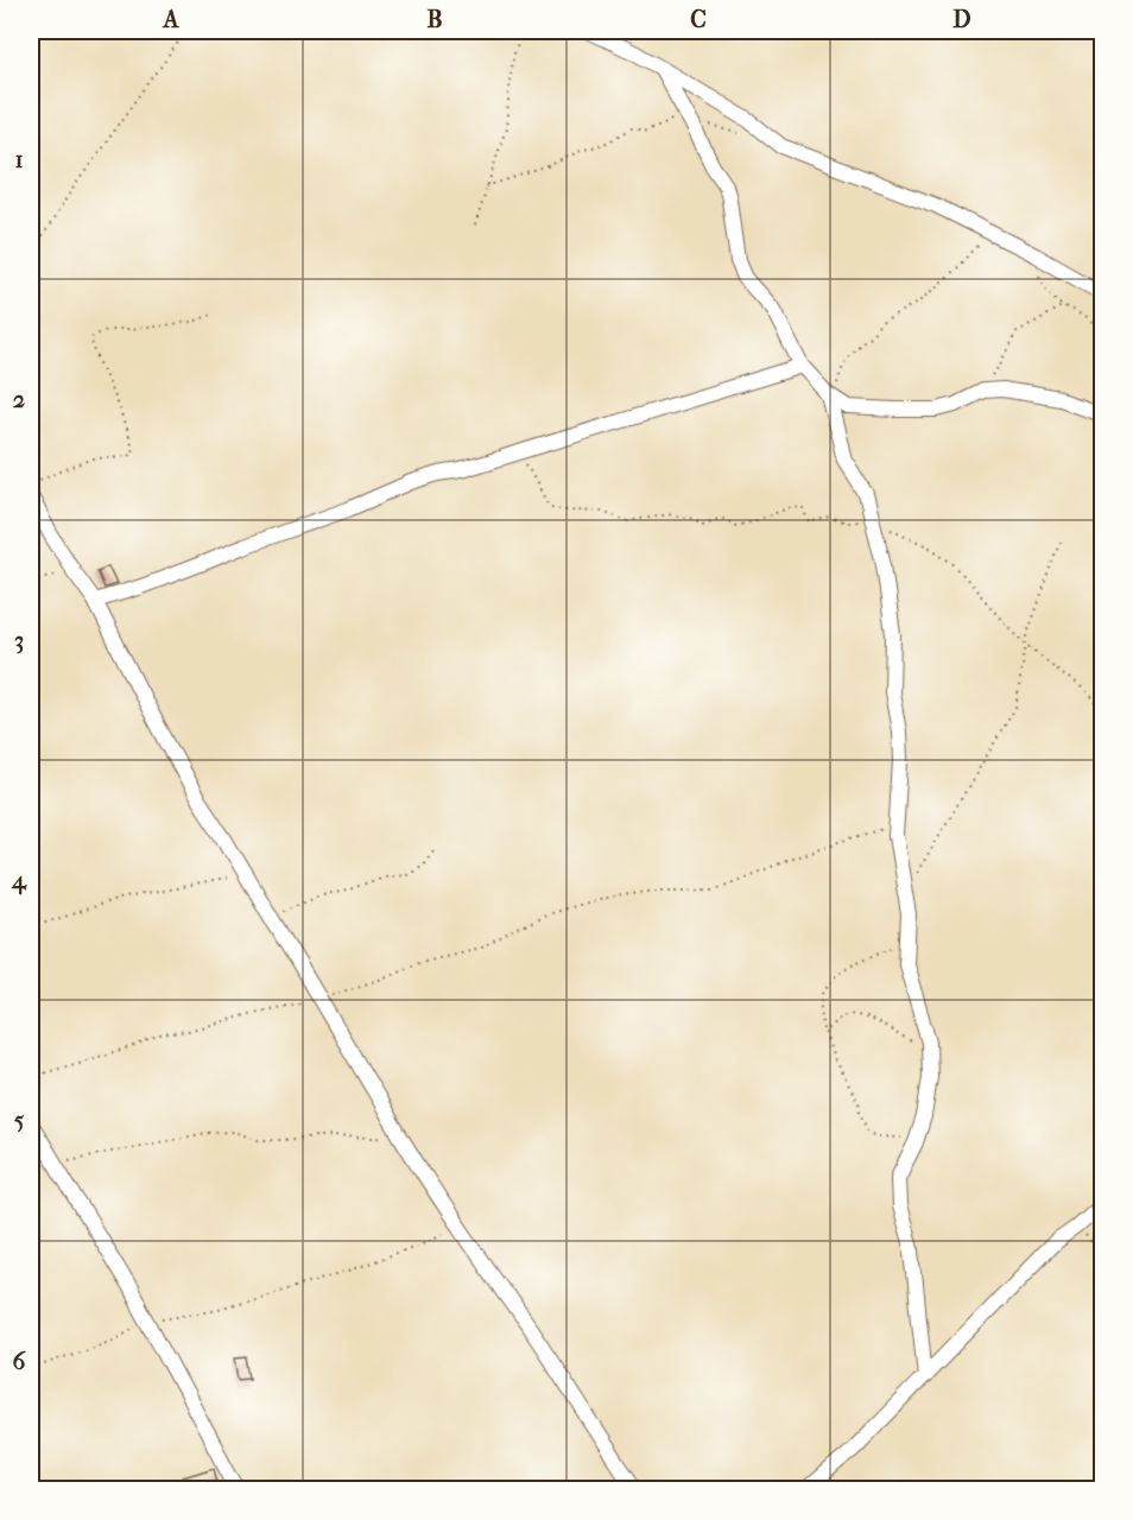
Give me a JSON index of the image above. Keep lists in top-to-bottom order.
{
  "grid": {
    "columns": [
      "A",
      "B",
      "C",
      "D"
    ],
    "rows": [
      "1",
      "2",
      "3",
      "4",
      "5",
      "6"
    ]
  }
}
